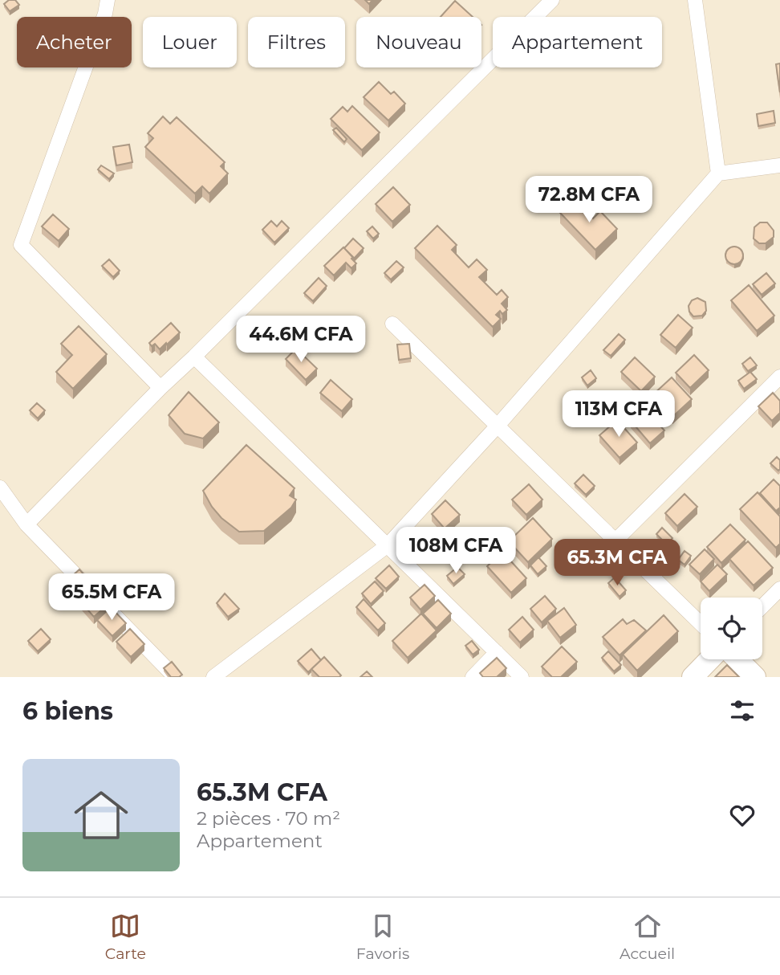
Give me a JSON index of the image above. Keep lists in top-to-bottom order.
{
  "page": {
    "chip": [
      "Acheter",
      "Louer",
      "Filtres",
      "Nouveau",
      "Appartement"
    ],
    "price": [
      "72.8M CFA",
      "44.6M CFA",
      "113M CFA",
      "108M CFA",
      "65.3M CFA",
      "65.5M CFA"
    ],
    "heading": "6 biens",
    "list": [
      {
        "name": "65.3M CFA",
        "note": "2 pièces · 70 m² · Appartement"
      }
    ],
    "tabs": ["Carte", "Favoris", "Accueil"]
  }
}
